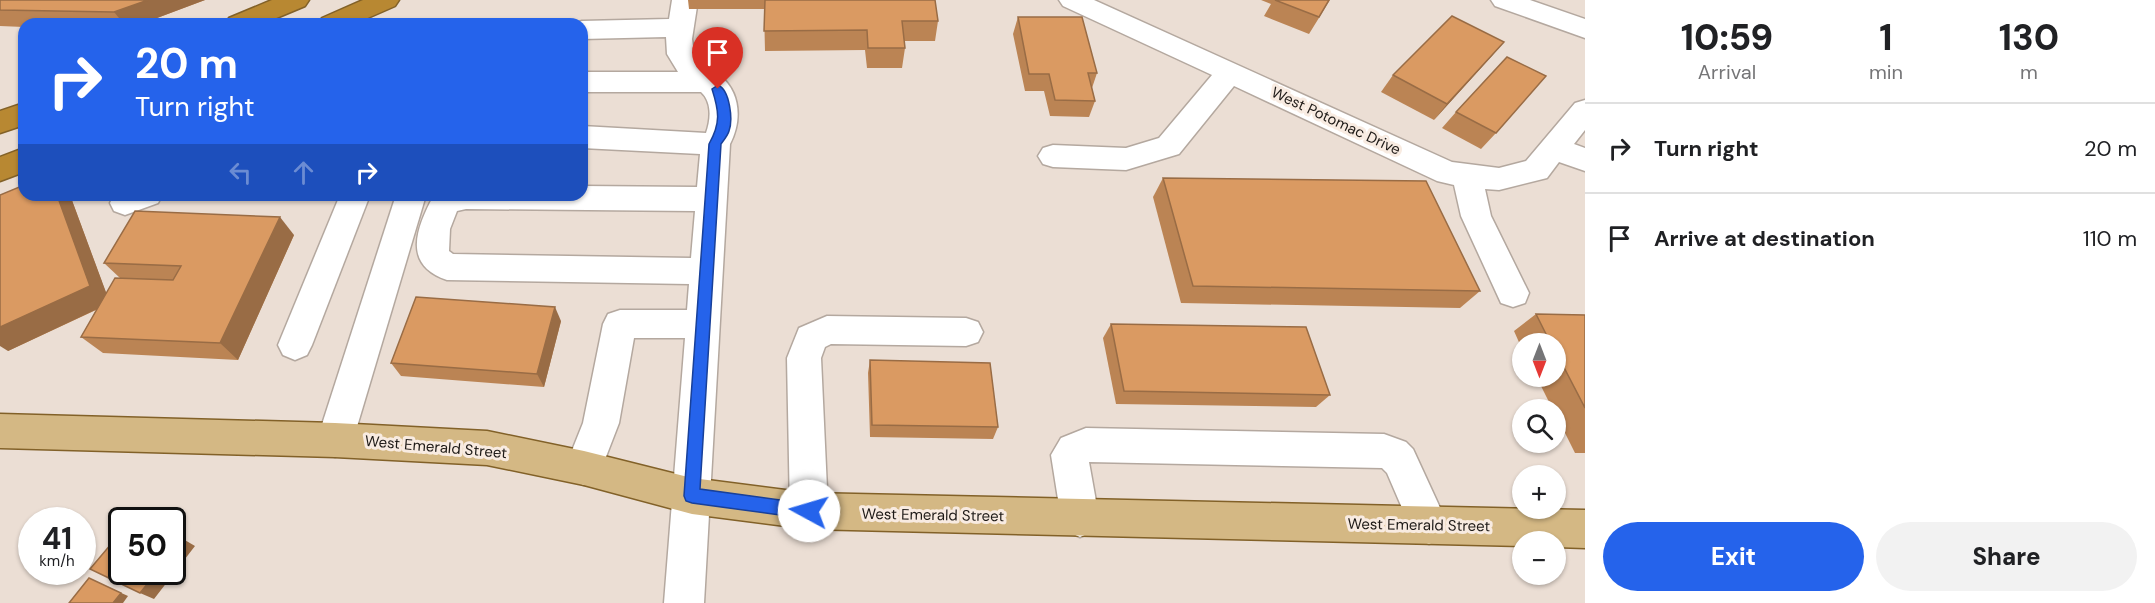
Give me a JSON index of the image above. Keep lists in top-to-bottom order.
{
  "streets": {
    "main road": ["West Emerald Street"],
    "street": ["West Potomac Drive"]
  },
  "north": "bottom",
  "page": {
    "eta": [
      "10:59",
      "Arrival",
      "1",
      "min",
      "130",
      "m"
    ],
    "turn": ["20 m", "Turn right"],
    "list": [
      {
        "name": "Turn right",
        "value": "20 m"
      },
      {
        "name": "Arrive at destination",
        "value": "110 m"
      }
    ],
    "map_buttons": ["+", "−"],
    "speed": "41 km/h",
    "limit": "50",
    "buttons": ["Exit", "Share"]
  }
}
